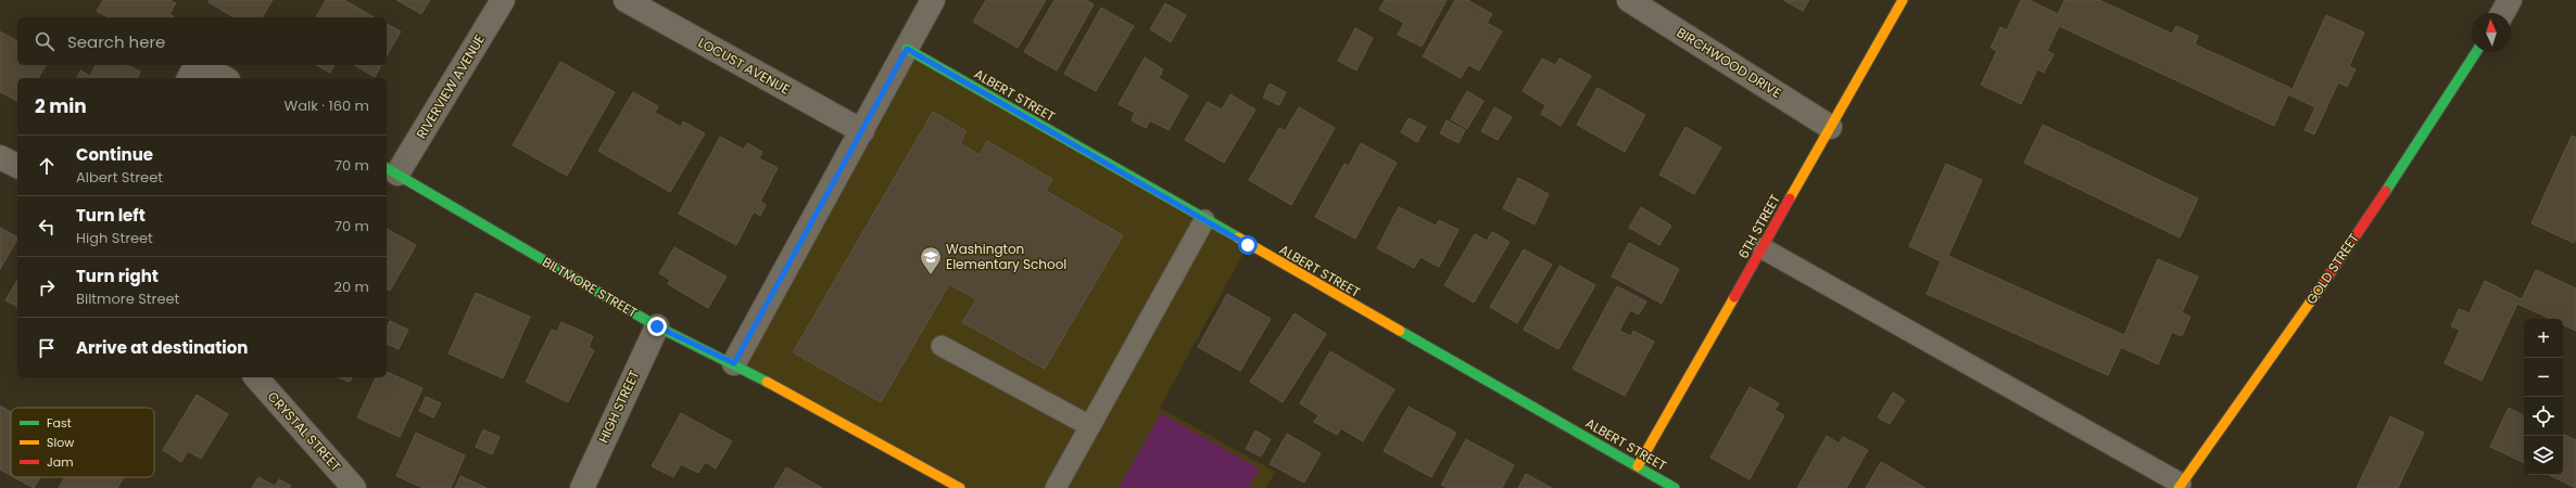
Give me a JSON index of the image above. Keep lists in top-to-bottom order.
{
  "streets": {
    "street": [
      "BIRCHWOOD DRIVE",
      "LOCUST AVENUE",
      "RIVERVIEW AVENUE",
      "ALBERT STREET",
      "6TH STREET",
      "GOLD STREET",
      "BILTMORE STREET",
      "HIGH STREET",
      "CRYSTAL STREET"
    ]
  },
  "crossings": [
    ["BIRCHWOOD DRIVE", "6TH STREET"],
    ["RIVERVIEW AVENUE", "BILTMORE STREET"],
    ["ALBERT STREET", "6TH STREET"],
    ["BILTMORE STREET", "HIGH STREET"]
  ],
  "places": {
    "school or university": ["Washington Elementary School"]
  },
  "legend": ["Fast", "Slow", "Jam"],
  "north": "top",
  "page": {
    "search": "Search here",
    "heading": ["2 min", "Walk · 160 m"],
    "list": [
      ["Continue", "Albert Street", "70 m"],
      ["Turn left", "High Street", "70 m"],
      ["Turn right", "Biltmore Street", "20 m"],
      "Arrive at destination"
    ],
    "map_buttons": ["+", "−"]
  }
}
